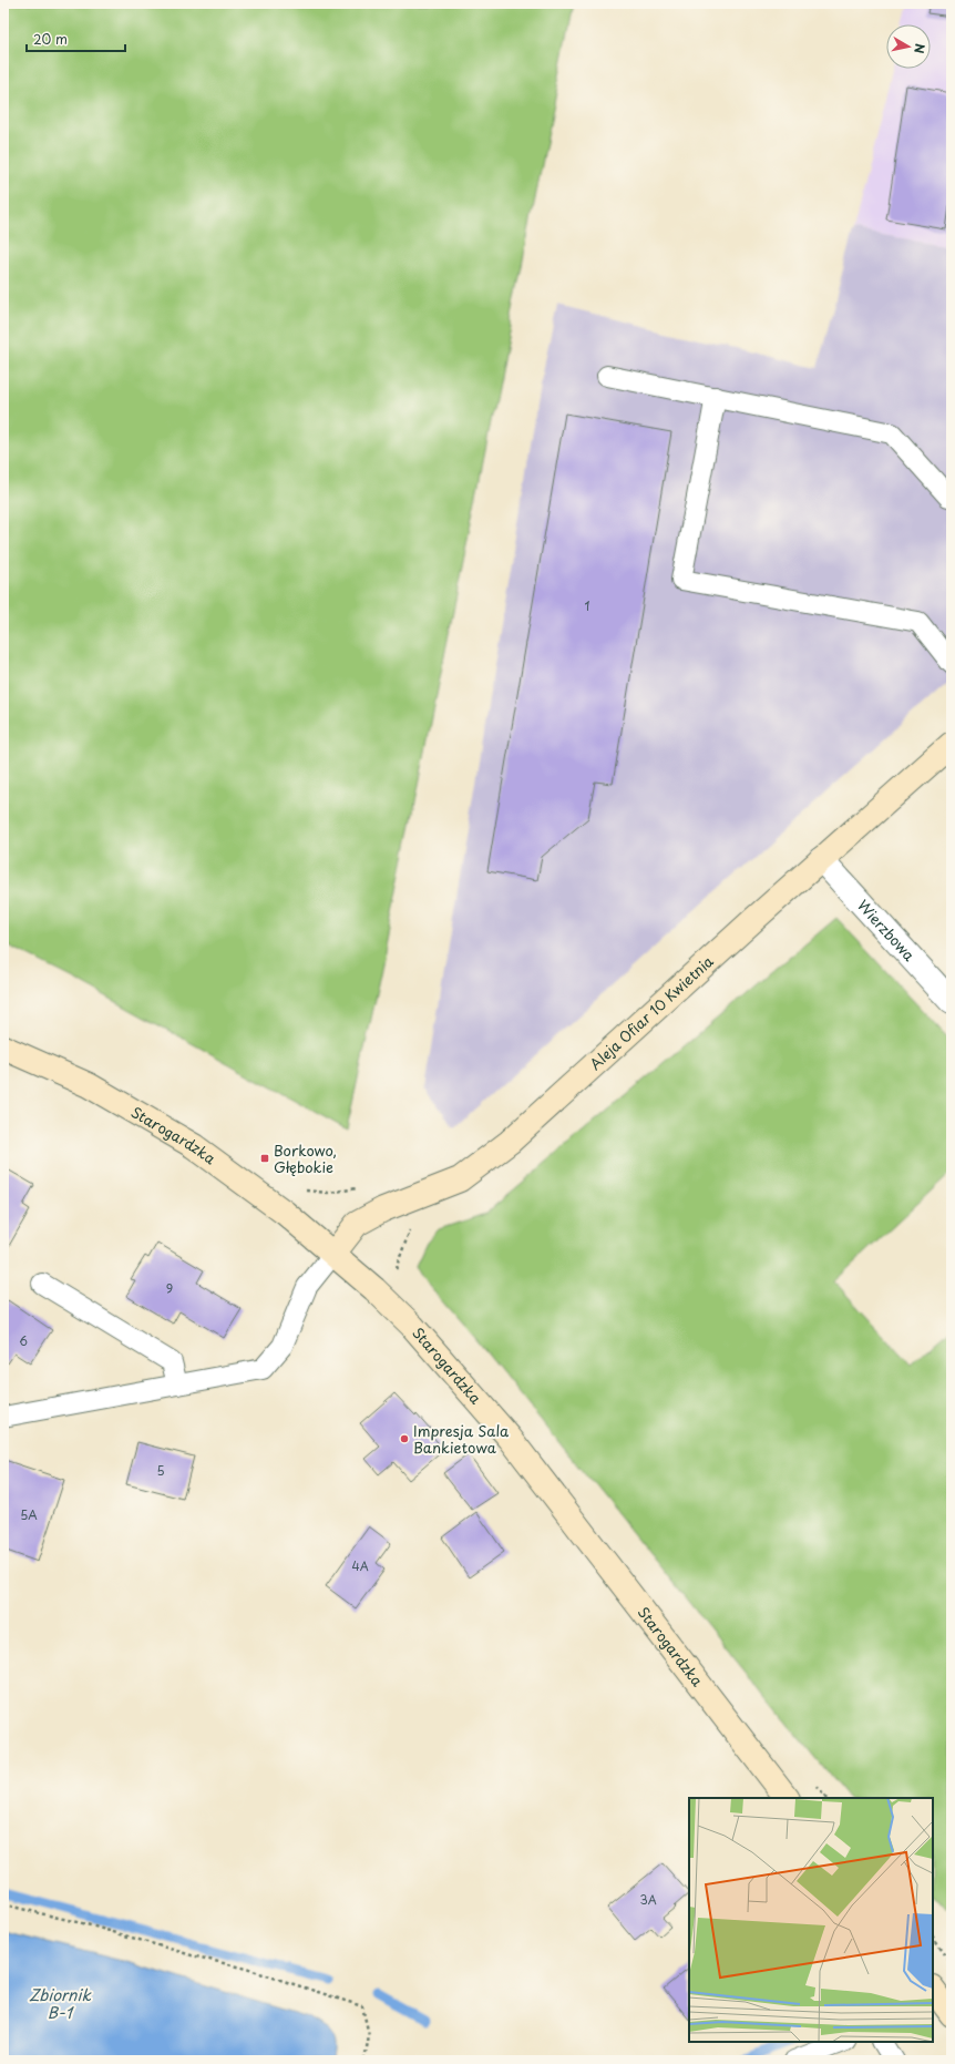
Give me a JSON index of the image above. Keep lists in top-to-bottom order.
{
  "streets": {
    "main road": ["Aleja Ofiar 10 Kwietnia", "Starogardzka"],
    "street": ["Wierzbowa"]
  },
  "crossings": [
    ["Wierzbowa", "Aleja Ofiar 10 Kwietnia"],
    ["Aleja Ofiar 10 Kwietnia", "Starogardzka"]
  ],
  "water": ["Zbiornik B-1"],
  "places": {
    "transit": ["Borkowo, Głębokie"],
    "other": ["Impresja Sala Bankietowa"]
  },
  "house_numbers": [
    "1",
    "9",
    "6",
    "5",
    "5A",
    "4A",
    "3A"
  ],
  "scale_bar": "20 m",
  "north": "right"
}
